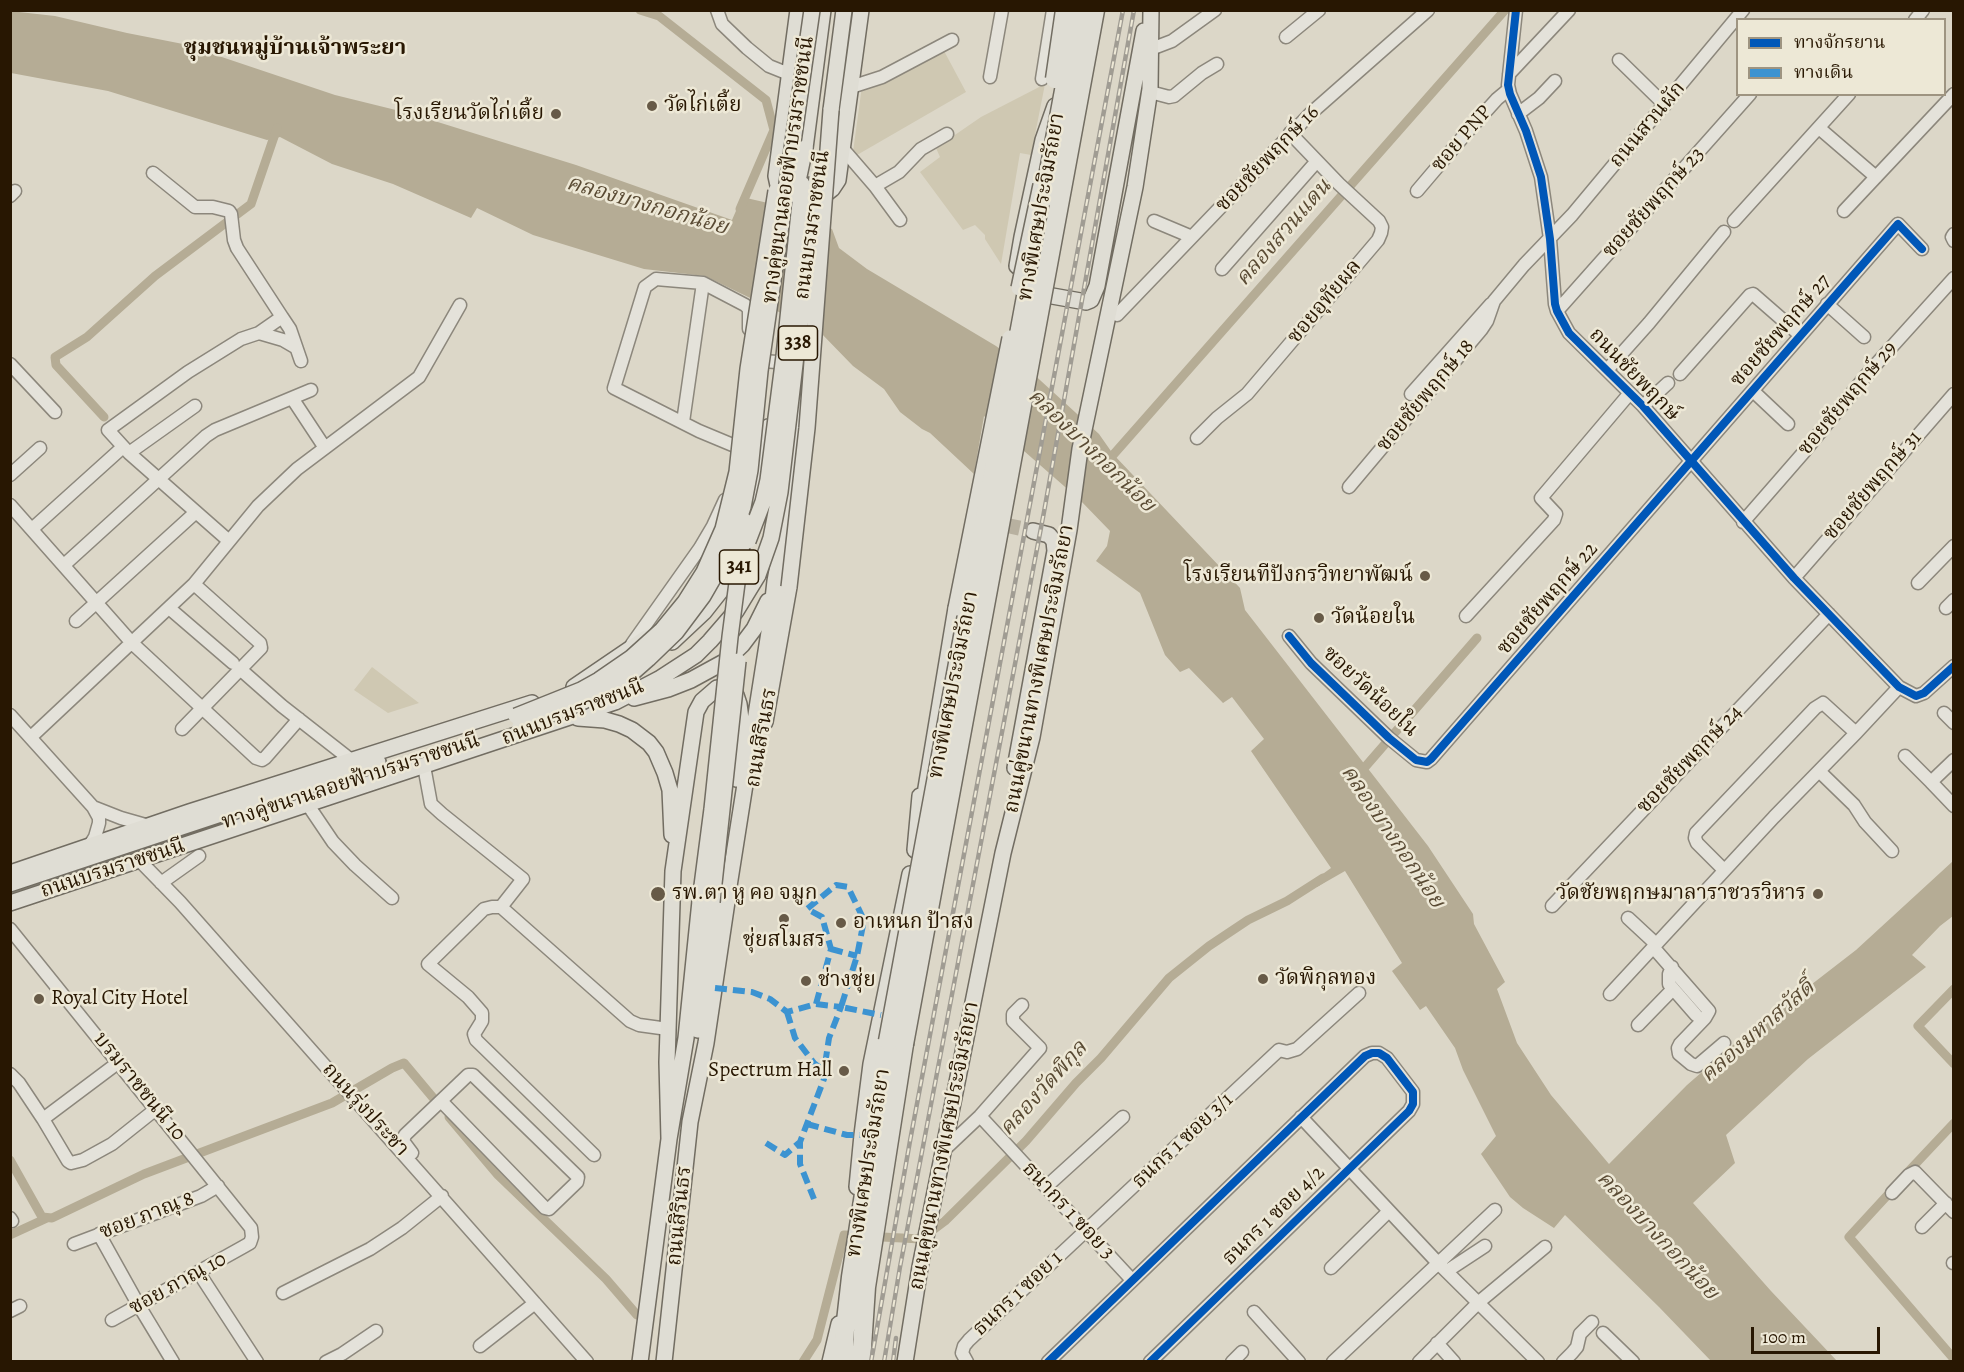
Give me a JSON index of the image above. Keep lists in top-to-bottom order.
{
  "streets": {
    "highway": ["ทางพิเศษประจิมรัถยา"],
    "main road": [
      "ทางคู่ขนานลอยฟ้าบรมราชชนนี",
      "ถนนบรมราชชนนี",
      "338",
      "341",
      "ถนนคู่ขนานทางพิเศษประจิมรัถยา",
      "ถนนสิรินธร"
    ],
    "street": [
      "ถนนสวนผัก",
      "ซอย PNP",
      "ซอยชัยพฤกษ์ 16",
      "ซอยชัยพฤกษ์ 23",
      "ซอยอุทัยผล",
      "ซอยชัยพฤกษ์ 27",
      "ถนนชัยพฤกษ์",
      "ซอยชัยพฤกษ์ 18",
      "ซอยชัยพฤกษ์ 29",
      "ซอยชัยพฤกษ์ 31",
      "ซอยชัยพฤกษ์ 22",
      "ซอยวัดน้อยใน",
      "ซอยชัยพฤกษ์ 24",
      "บรมราชชนนี 10",
      "ถนนรุ่งประชา",
      "ธนกร 1 ซอย 3/1",
      "ธนากร 1 ซอย 3",
      "ซอย ภาณุ 8",
      "ธนกร 1 ซอย 4/2",
      "ซอย ภาณุ 10",
      "ธนกร 1 ซอย 1"
    ]
  },
  "crossings": [
    ["ถนนสวนผัก", "ถนนชัยพฤกษ์"],
    ["ถนนสวนผัก", "ซอยชัยพฤกษ์ 18"],
    ["ซอย PNP", "ถนนชัยพฤกษ์"],
    ["ซอยชัยพฤกษ์ 16", "ซอยอุทัยผล"],
    ["ซอยชัยพฤกษ์ 23", "ถนนชัยพฤกษ์"],
    ["ถนนบรมราชชนนี", "ถนนสิรินธร"],
    ["ถนนบรมราชชนนี", "ถนนรุ่งประชา"],
    ["ซอยชัยพฤกษ์ 27", "ถนนชัยพฤกษ์"],
    ["ซอยชัยพฤกษ์ 27", "ซอยชัยพฤกษ์ 22"],
    ["ถนนชัยพฤกษ์", "ซอยชัยพฤกษ์ 18"],
    ["ถนนชัยพฤกษ์", "ซอยชัยพฤกษ์ 29"],
    ["ถนนชัยพฤกษ์", "ซอยชัยพฤกษ์ 31"],
    ["ถนนชัยพฤกษ์", "ซอยชัยพฤกษ์ 22"],
    ["ถนนชัยพฤกษ์", "ซอยชัยพฤกษ์ 24"],
    ["ซอยชัยพฤกษ์ 22", "ซอยวัดน้อยใน"],
    ["บรมราชชนนี 10", "ซอย ภาณุ 8"],
    ["บรมราชชนนี 10", "ซอย ภาณุ 10"],
    ["ธนกร 1 ซอย 3/1", "ธนากร 1 ซอย 3"],
    ["ธนกร 1 ซอย 3/1", "ธนกร 1 ซอย 1"],
    ["ธนากร 1 ซอย 3", "ธนกร 1 ซอย 1"]
  ],
  "districts": ["ชุมชนหมู่บ้านเจ้าพระยา"],
  "water": [
    "คลองบางกอกน้อย",
    "คลองสวนแดน",
    "คลองมหาสวัสดิ์",
    "คลองวัดพิกุล"
  ],
  "places": [
    "วัดไก่เตี้ย",
    "โรงเรียนวัดไก่เตี้ย",
    "โรงเรียนทีปังกรวิทยาพัฒน์",
    "วัดน้อยใน",
    "รพ.ตา หู คอ จมูก",
    "วัดชัยพฤกษมาลาราชวรวิหาร",
    "ชุ่ยสโมสร",
    "อาเหนก ป้าสง",
    "วัดพิกุลทอง",
    "ช่างชุ่ย",
    "Royal City Hotel",
    "Spectrum Hall"
  ],
  "legend": ["ทางจักรยาน", "ทางเดิน"],
  "scale_bar": "100 m"
}
